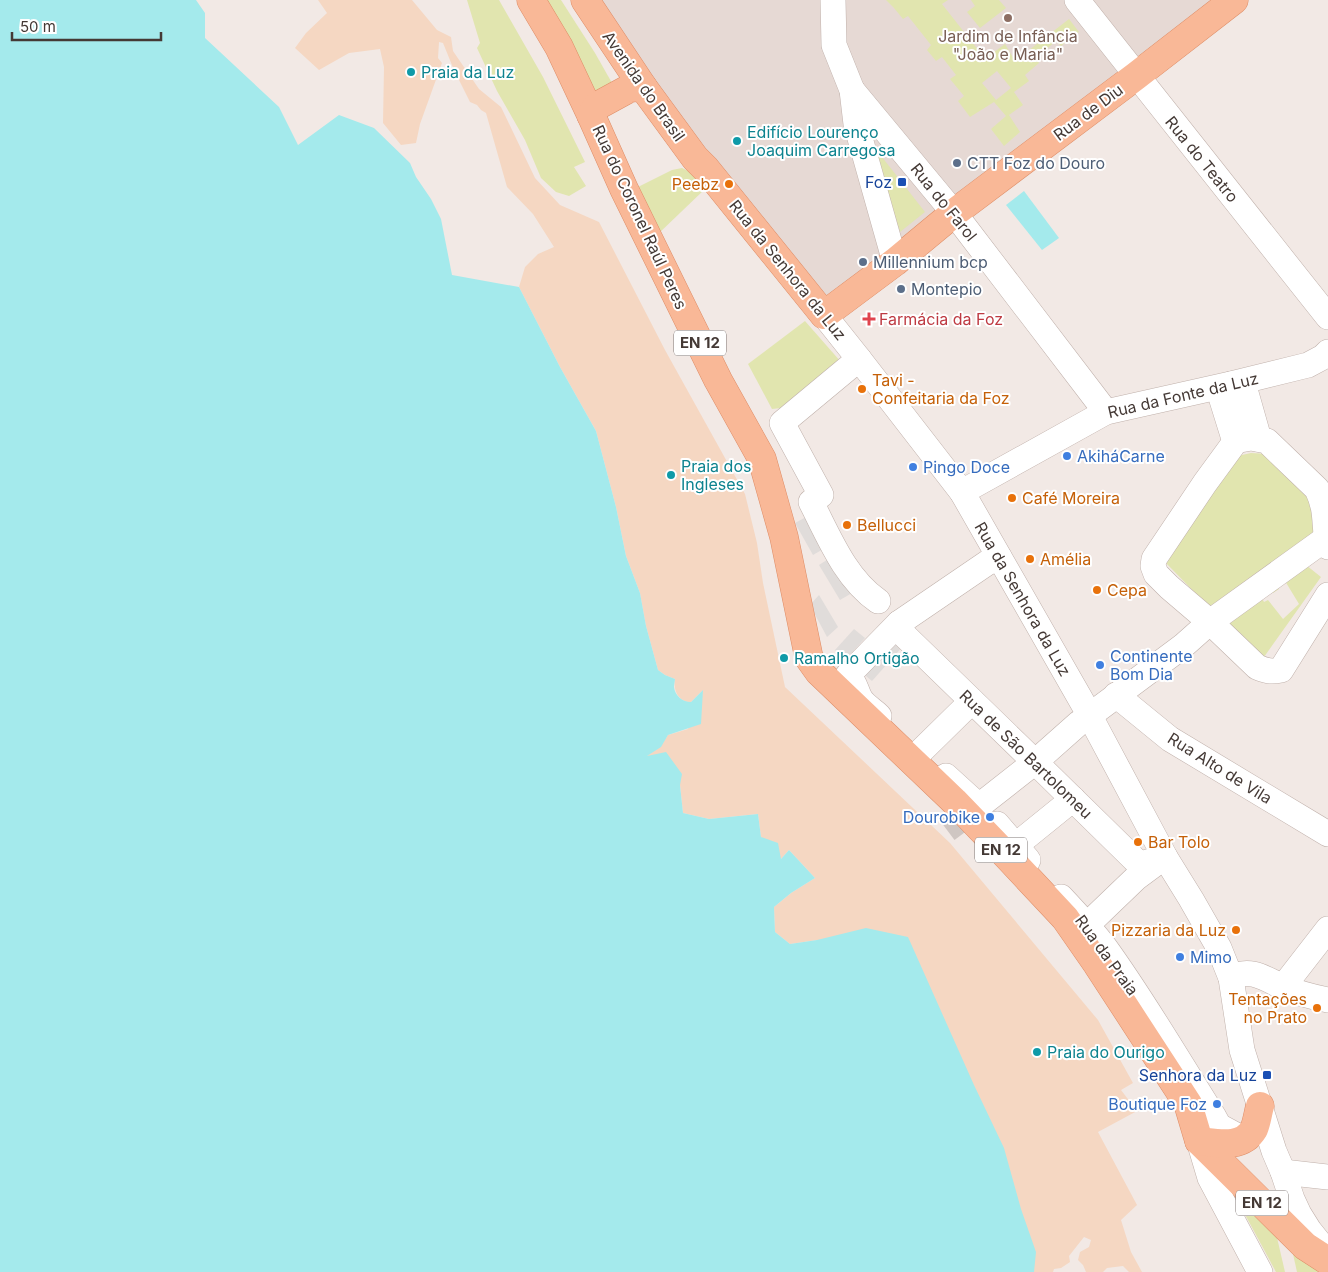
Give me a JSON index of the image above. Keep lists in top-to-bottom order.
{
  "streets": {
    "main road": [
      "Avenida do Brasil",
      "Rua de Diu",
      "Rua do Coronel Raúl Peres",
      "Rua da Senhora da Luz",
      "EN 12"
    ],
    "street": [
      "Rua do Teatro",
      "Rua do Farol",
      "Rua da Fonte da Luz",
      "Rua de São Bartolomeu",
      "Rua Alto de Vila",
      "Rua da Praia"
    ]
  },
  "crossings": [
    ["Avenida do Brasil", "Rua da Senhora da Luz"],
    ["Rua de Diu", "Rua do Teatro"],
    ["Rua de Diu", "Rua do Farol"],
    ["Rua de Diu", "Rua da Senhora da Luz"],
    ["Rua do Farol", "Rua da Fonte da Luz"],
    ["Rua do Coronel Raúl Peres", "EN 12"],
    ["Rua da Senhora da Luz", "Rua da Fonte da Luz"],
    ["Rua da Senhora da Luz", "Rua de São Bartolomeu"]
  ],
  "places": {
    "other": [
      "Jardim de Infância \"João e Maria\"",
      "Praia da Luz",
      "Edifício Lourenço Joaquim Carregosa",
      "CTT Foz do Douro",
      "Peebz",
      "Millennium bcp",
      "Montepio",
      "Tavi - Confeitaria da Foz",
      "AkiháCarne",
      "Pingo Doce",
      "Praia dos Ingleses",
      "Café Moreira",
      "Bellucci",
      "Amélia",
      "Cepa",
      "Ramalho Ortigão",
      "Continente Bom Dia",
      "Dourobike",
      "Bar Tolo",
      "Pizzaria da Luz",
      "Mimo",
      "Tentações no Prato",
      "Praia do Ourigo",
      "Boutique Foz"
    ],
    "transit": ["Foz", "Senhora da Luz"],
    "health": ["Farmácia da Foz"]
  },
  "scale_bar": "50 m"
}
